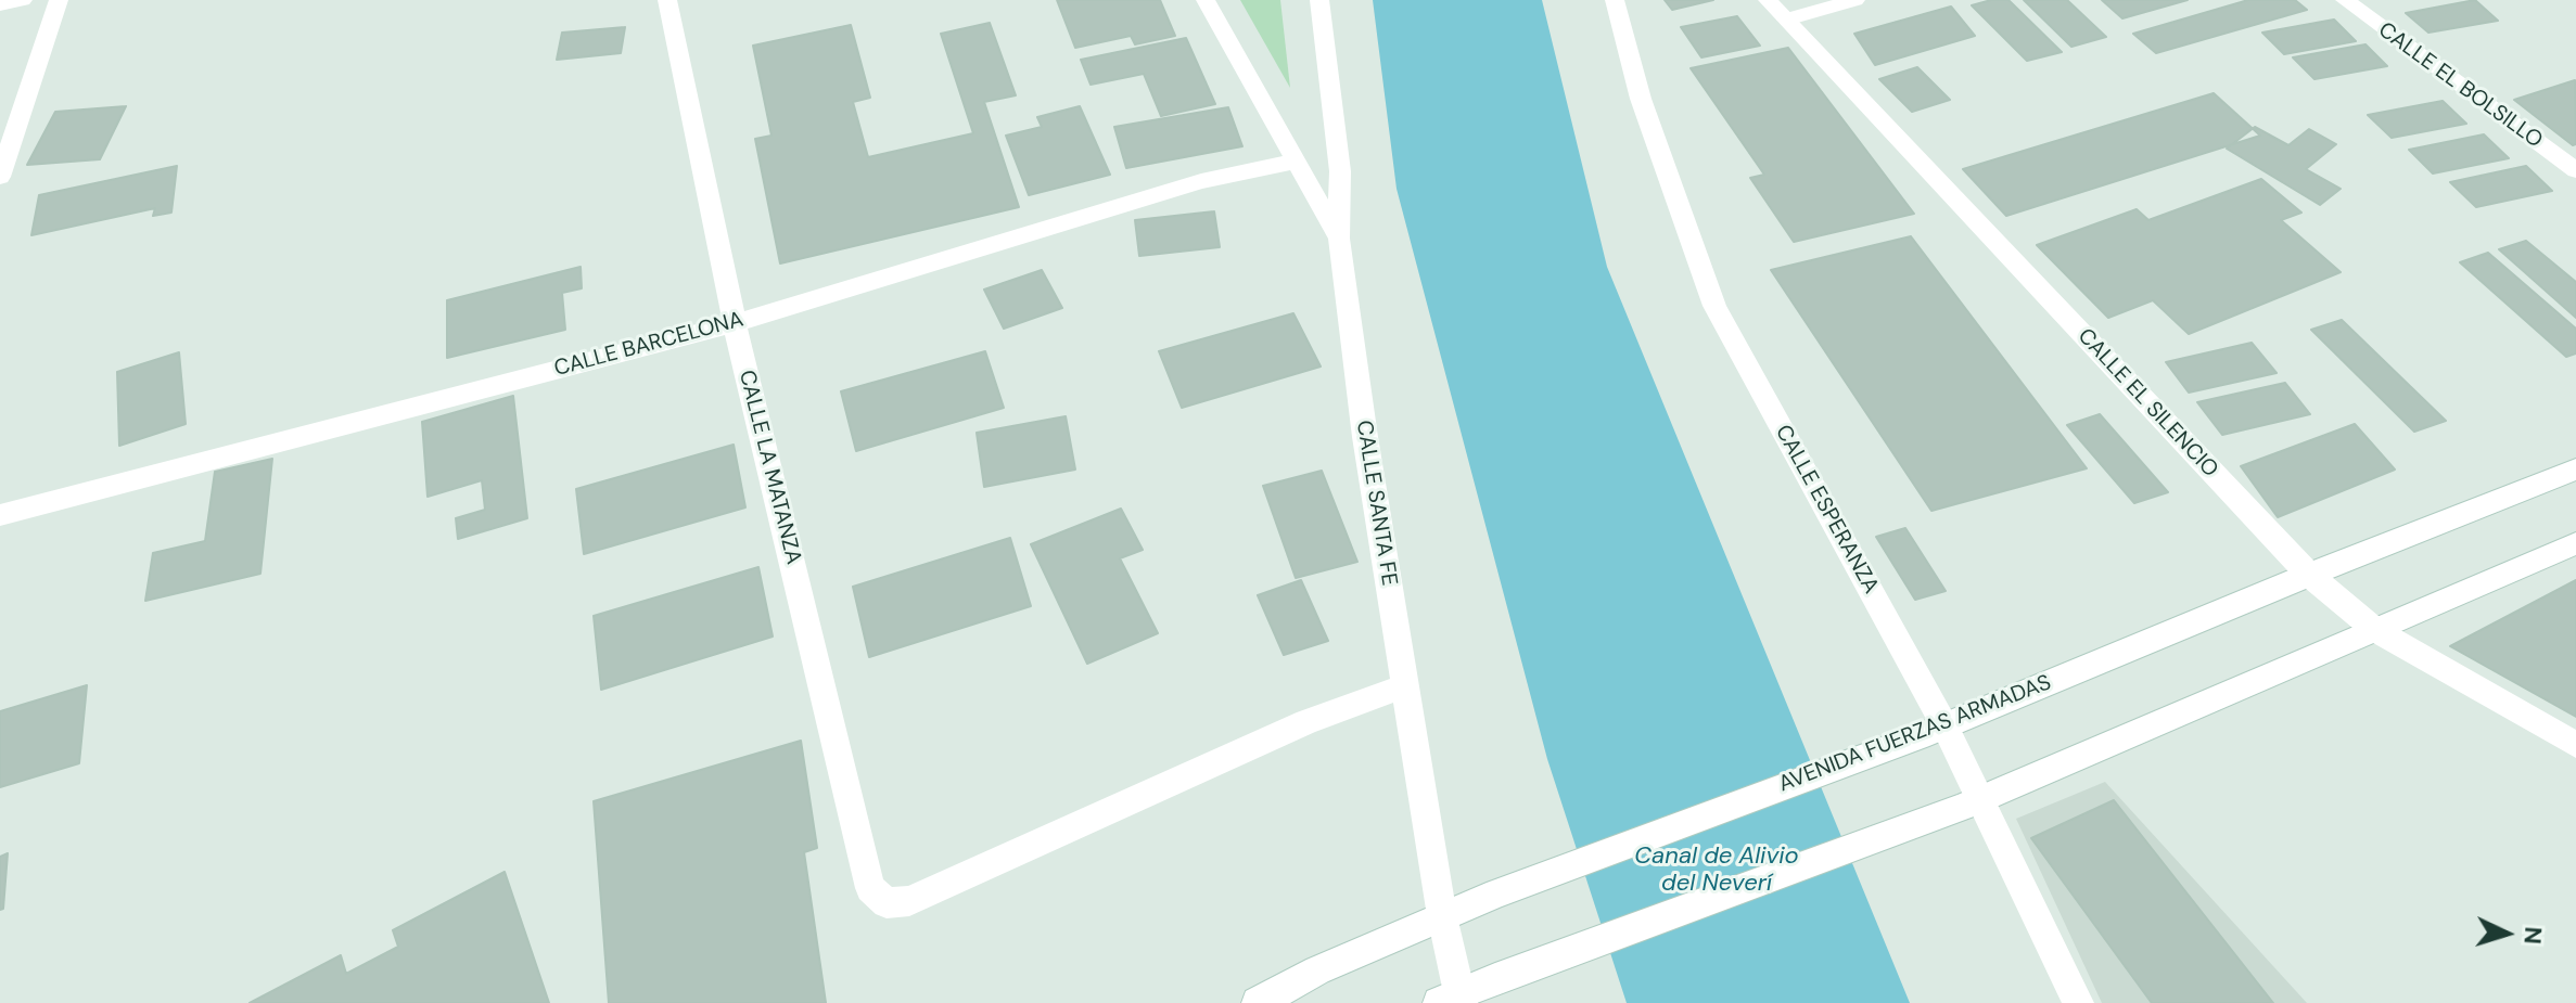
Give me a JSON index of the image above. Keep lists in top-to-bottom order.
{
  "streets": {
    "street": [
      "CALLE EL BOLSILLO",
      "CALLE BARCELONA",
      "CALLE EL SILENCIO",
      "CALLE LA MATANZA",
      "CALLE SANTA FE",
      "CALLE ESPERANZA",
      "AVENIDA FUERZAS ARMADAS"
    ]
  },
  "crossings": [
    ["CALLE BARCELONA", "CALLE LA MATANZA"],
    ["CALLE EL SILENCIO", "AVENIDA FUERZAS ARMADAS"],
    ["CALLE LA MATANZA", "CALLE SANTA FE"],
    ["CALLE SANTA FE", "AVENIDA FUERZAS ARMADAS"],
    ["CALLE ESPERANZA", "AVENIDA FUERZAS ARMADAS"]
  ],
  "water": ["Canal de Alivio del Neverí"],
  "north": "right"
}
